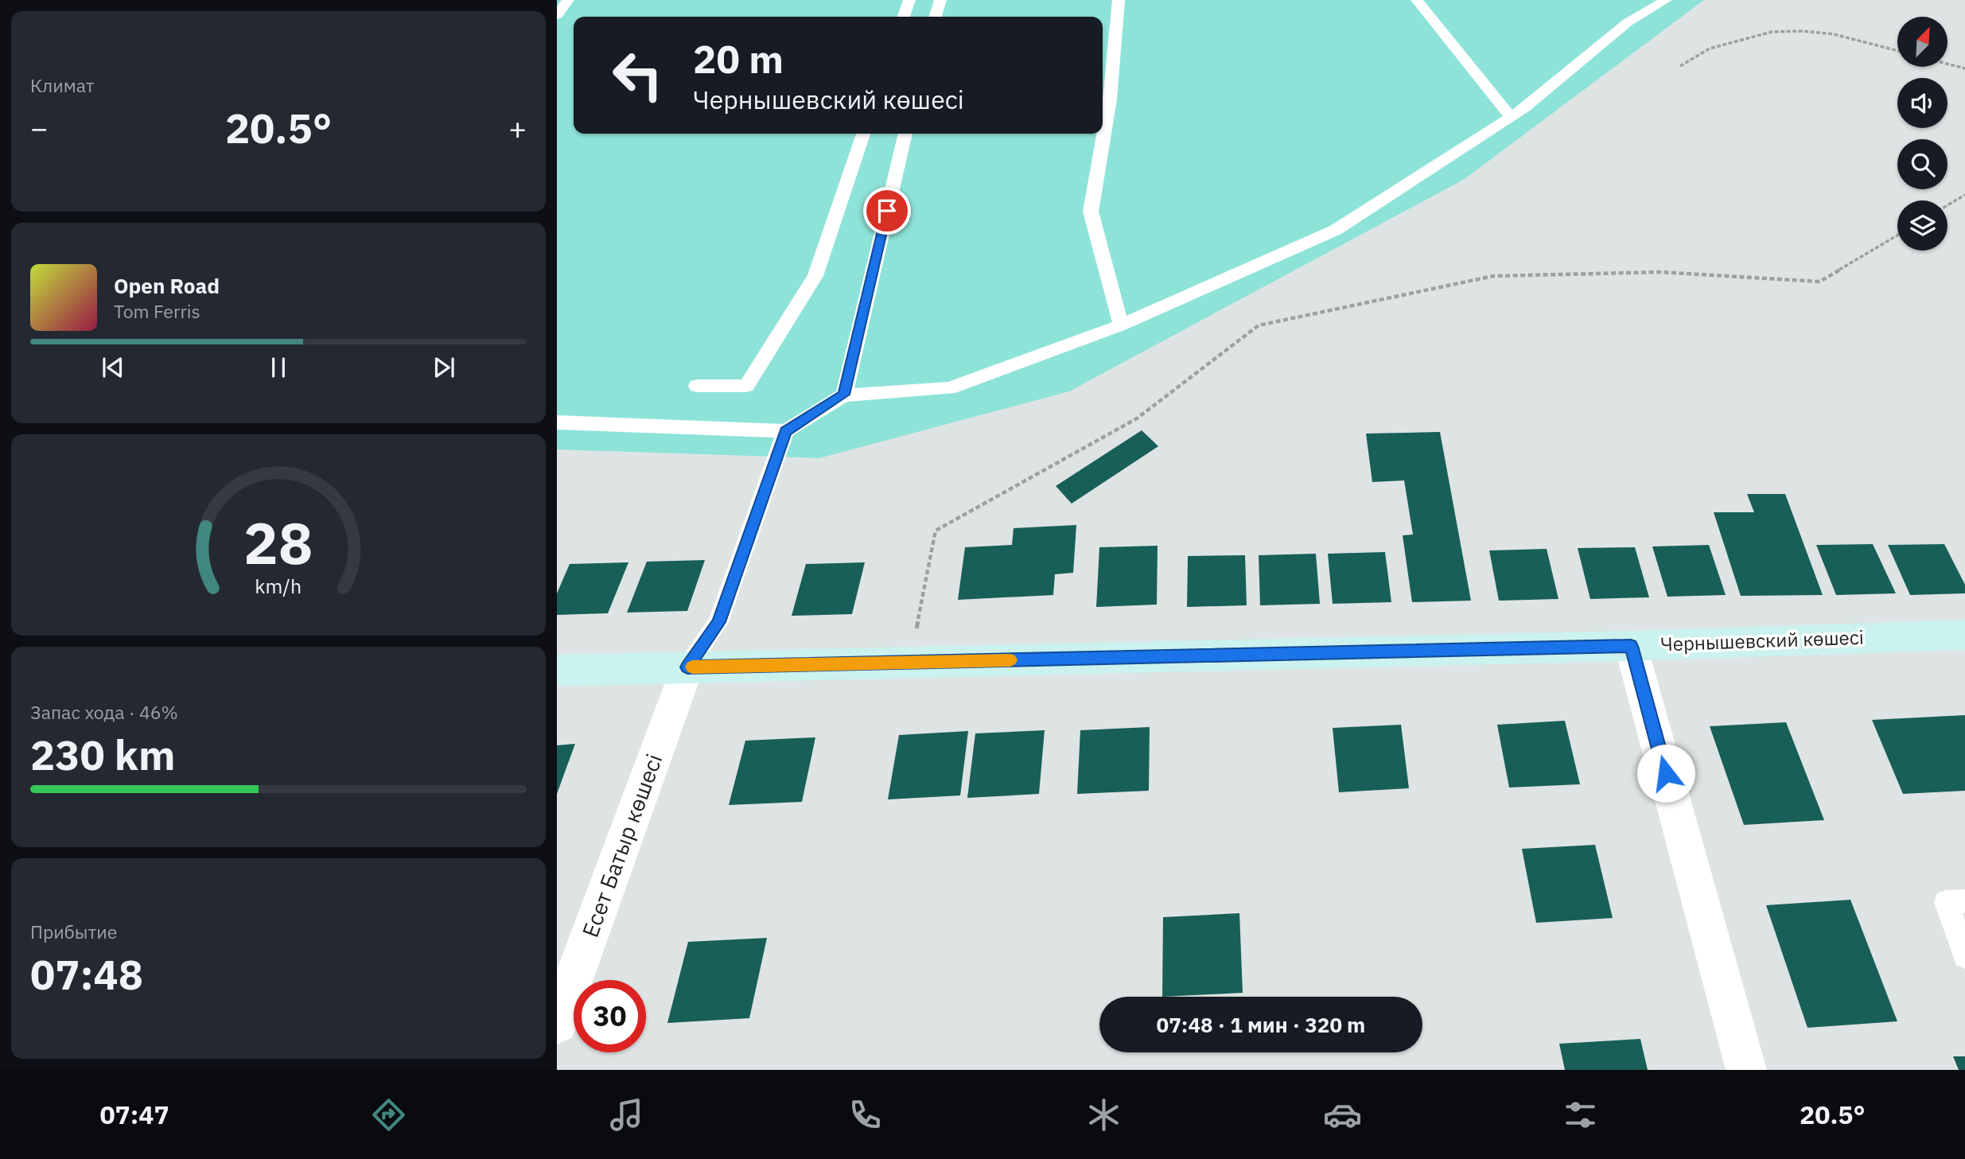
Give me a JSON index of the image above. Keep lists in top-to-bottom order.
{
  "streets": {
    "street": ["Чернышевский көшесі", "Есет Батыр көшесі"]
  },
  "crossings": [
    ["Чернышевский көшесі", "Есет Батыр көшесі"]
  ],
  "north": "top right",
  "page": {
    "tile": [
      "Климат",
      ["Запас хода · 46%", "230 km"],
      ["Прибытие", "07:48"]
    ],
    "turn": ["20 m", "Чернышевский көшесі"],
    "heat": ["−", "20.5°", "+"],
    "song": ["Open Road", "Tom Ferris"],
    "limit": "30",
    "trip": "07:48 · 1 мин · 320 m",
    "tabs": ["07:47", "20.5°"],
    "gauge": ["28", "km/h"]
  }
}
